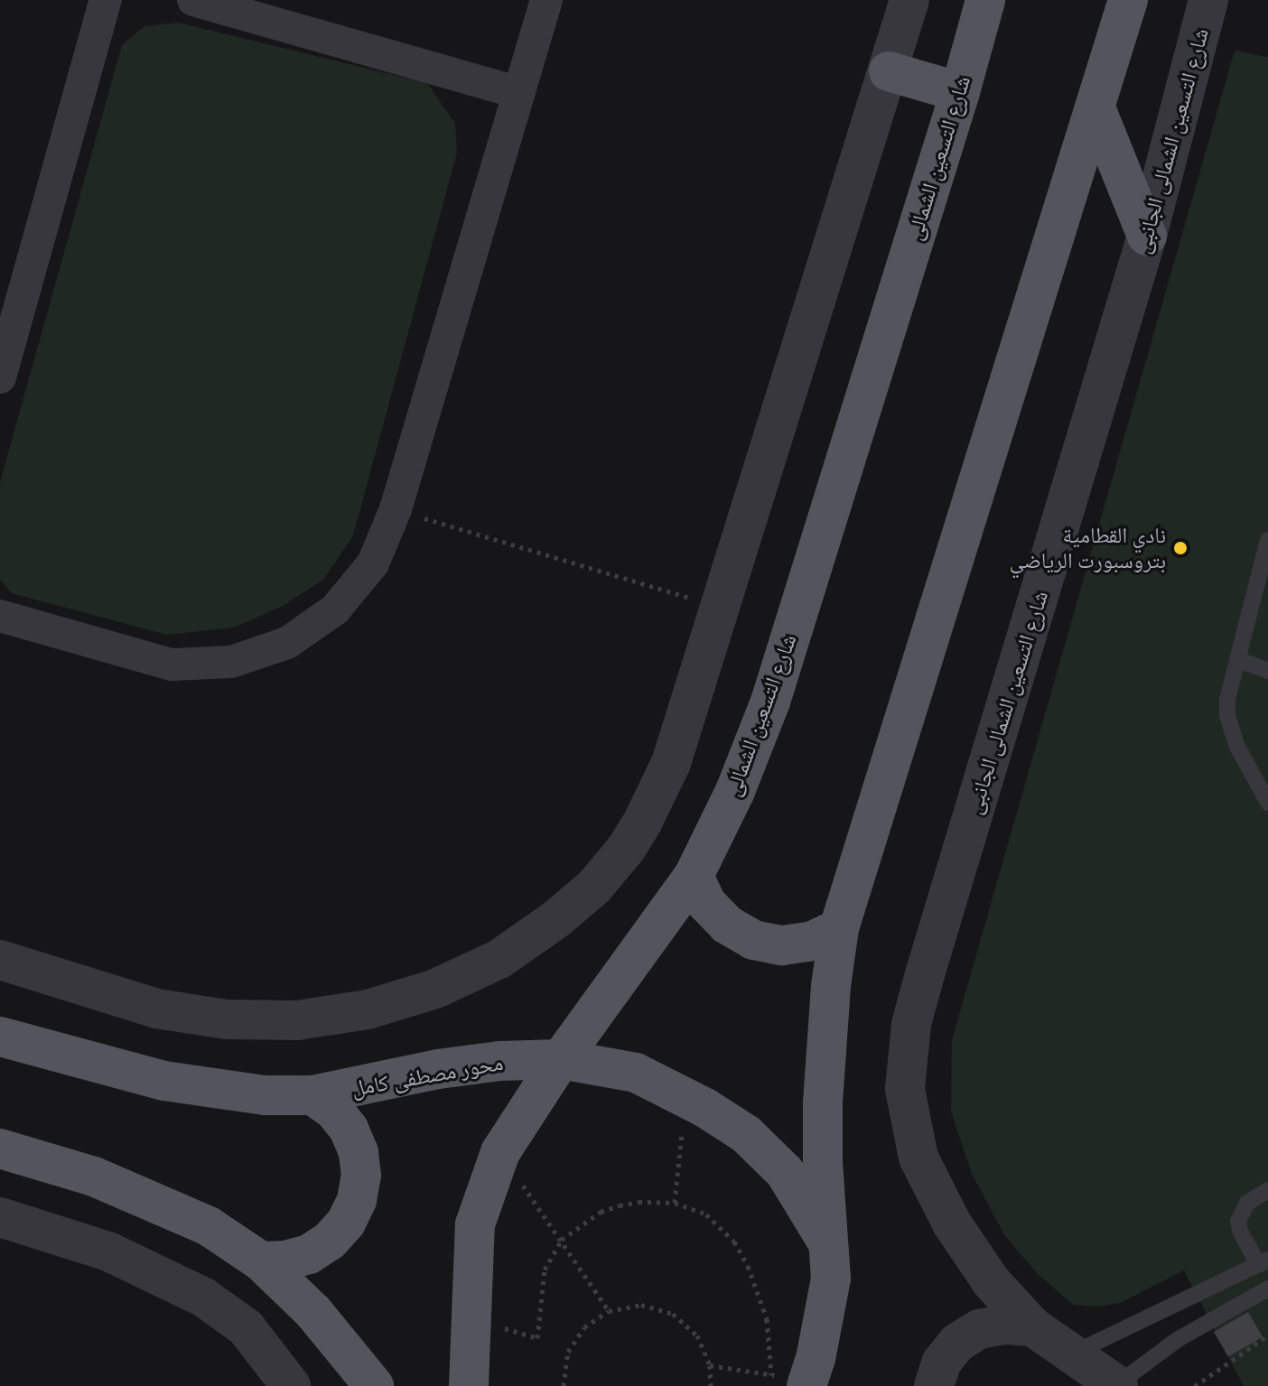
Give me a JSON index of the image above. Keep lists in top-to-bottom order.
{
  "streets": {
    "main road": ["شارع التسعين الشمالى", "محور مصطفى كامل"],
    "street": ["شارع التسعين الشمالى الجانبى"]
  },
  "crossings": [
    ["شارع التسعين الشمالى", "محور مصطفى كامل"]
  ],
  "places": ["نادي القطامية بتروسبورت الرياضي"]
}
